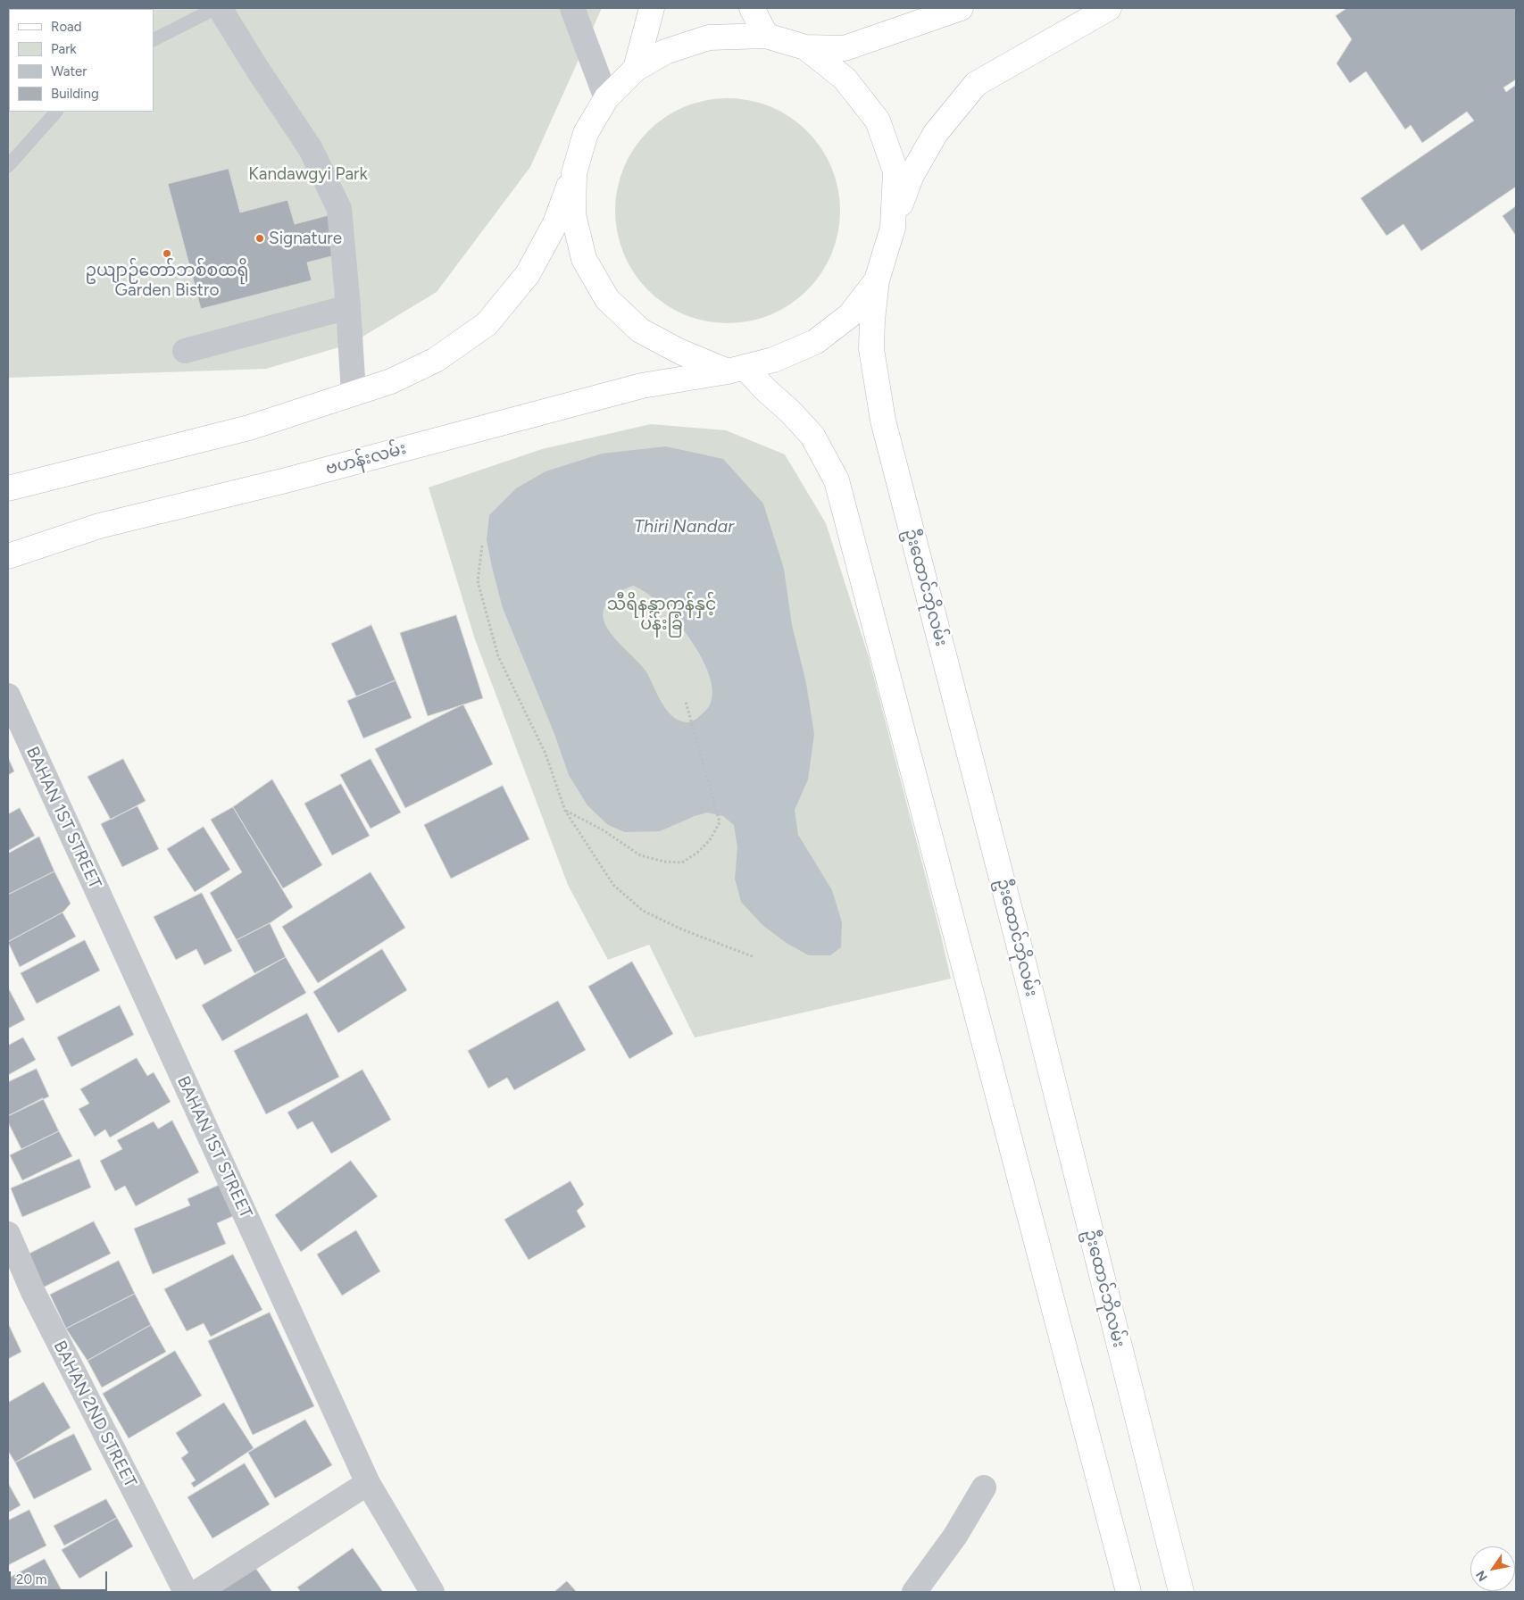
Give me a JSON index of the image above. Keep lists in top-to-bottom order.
{
  "streets": {
    "main road": ["ဗဟန်းလမ်း", "ဦးထောင်ဘိုလမ်း"],
    "street": ["BAHAN 1ST STREET", "BAHAN 2ND STREET"]
  },
  "crossings": [
    ["ဗဟန်းလမ်း", "ဦးထောင်ဘိုလမ်း"]
  ],
  "water": ["Thiri Nandar"],
  "parks": ["Kandawgyi Park", "သီရိနန္ဒာကန်နှင့် ပန်းခြံ"],
  "places": ["Signature", "ဥယျာဉ်တော်ဘစ်စထရို Garden Bistro"],
  "legend": [
    "Road",
    "Park",
    "Water",
    "Building"
  ],
  "scale_bar": "20 m",
  "north": "bottom left"
}
